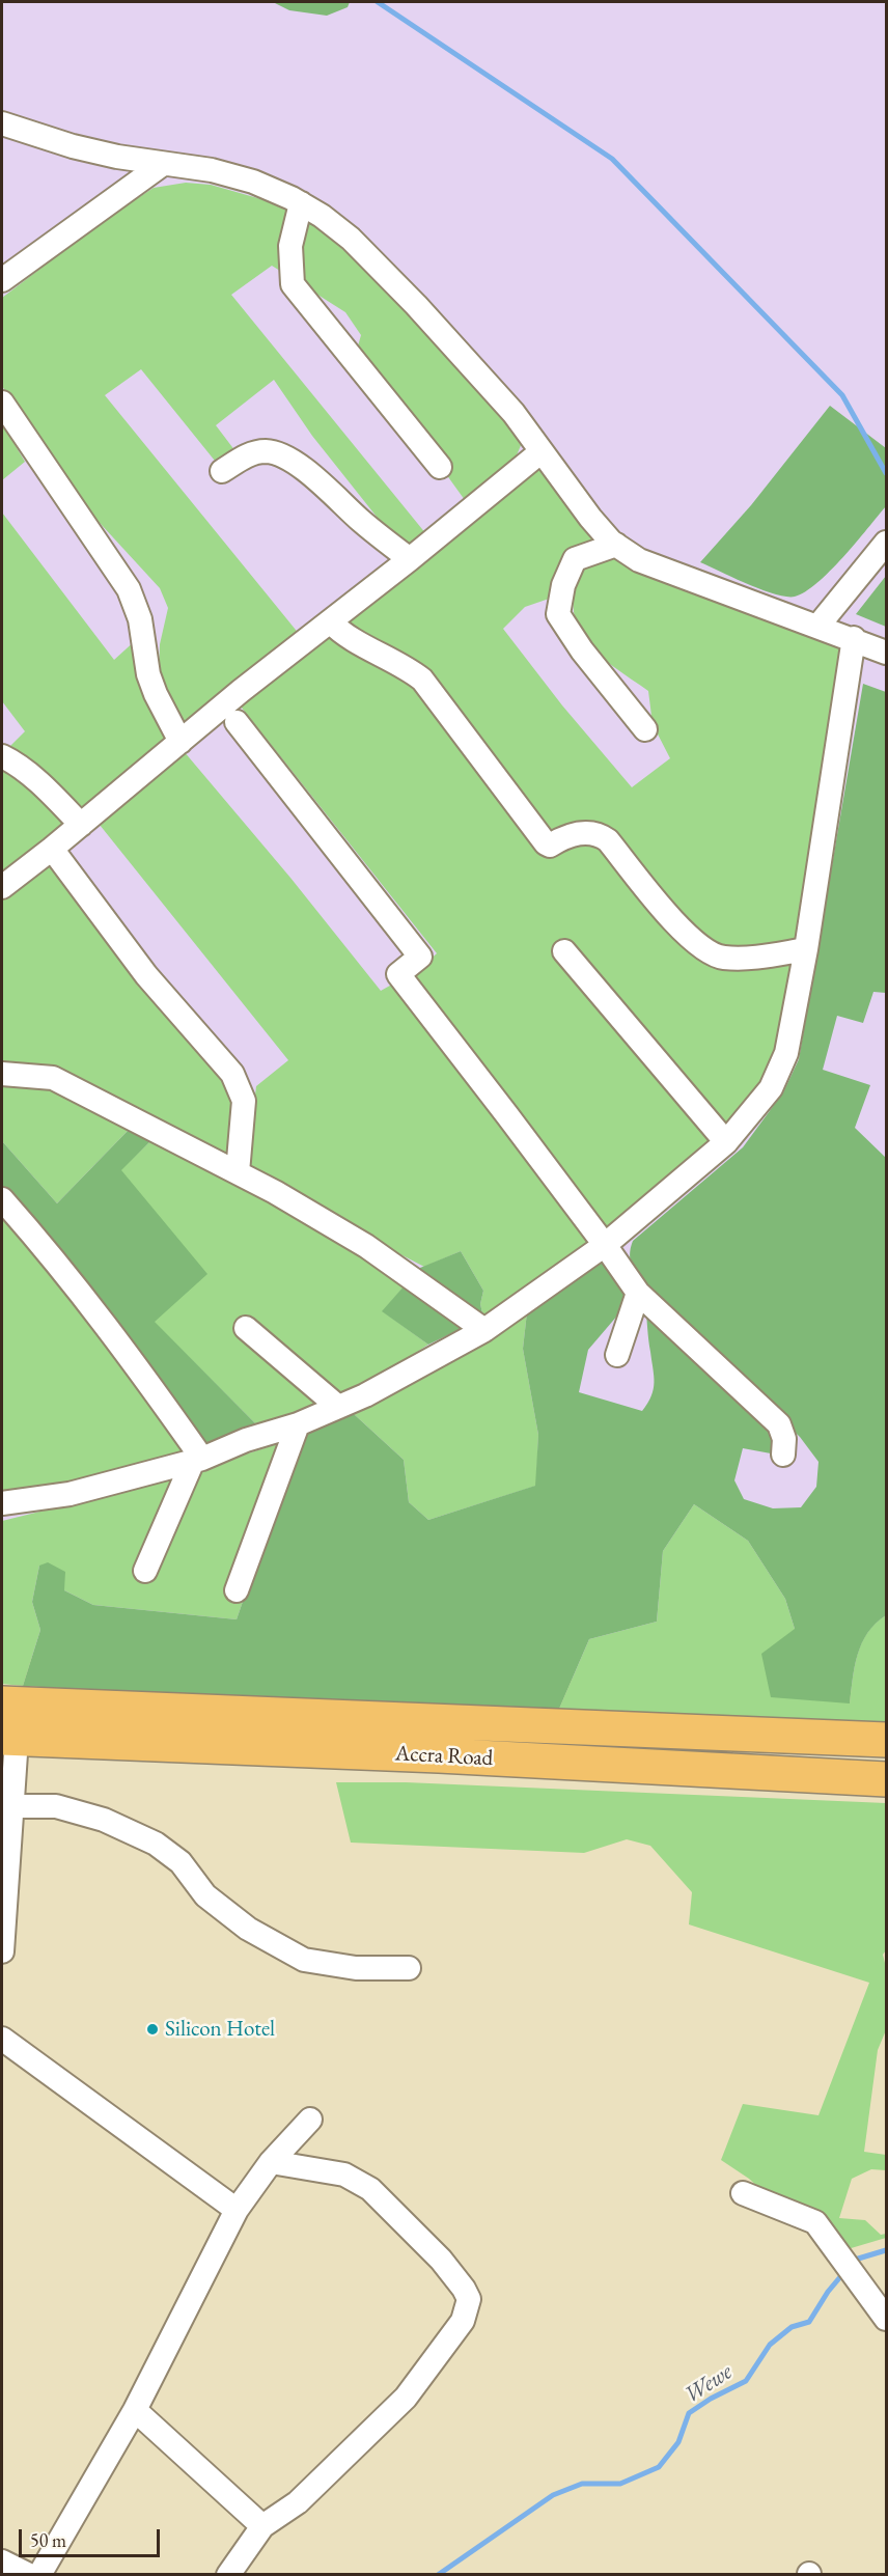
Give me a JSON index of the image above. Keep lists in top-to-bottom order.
{
  "streets": {
    "highway": ["Accra Road"]
  },
  "water": ["Wewe"],
  "places": ["Silicon Hotel"],
  "scale_bar": "50 m"
}
